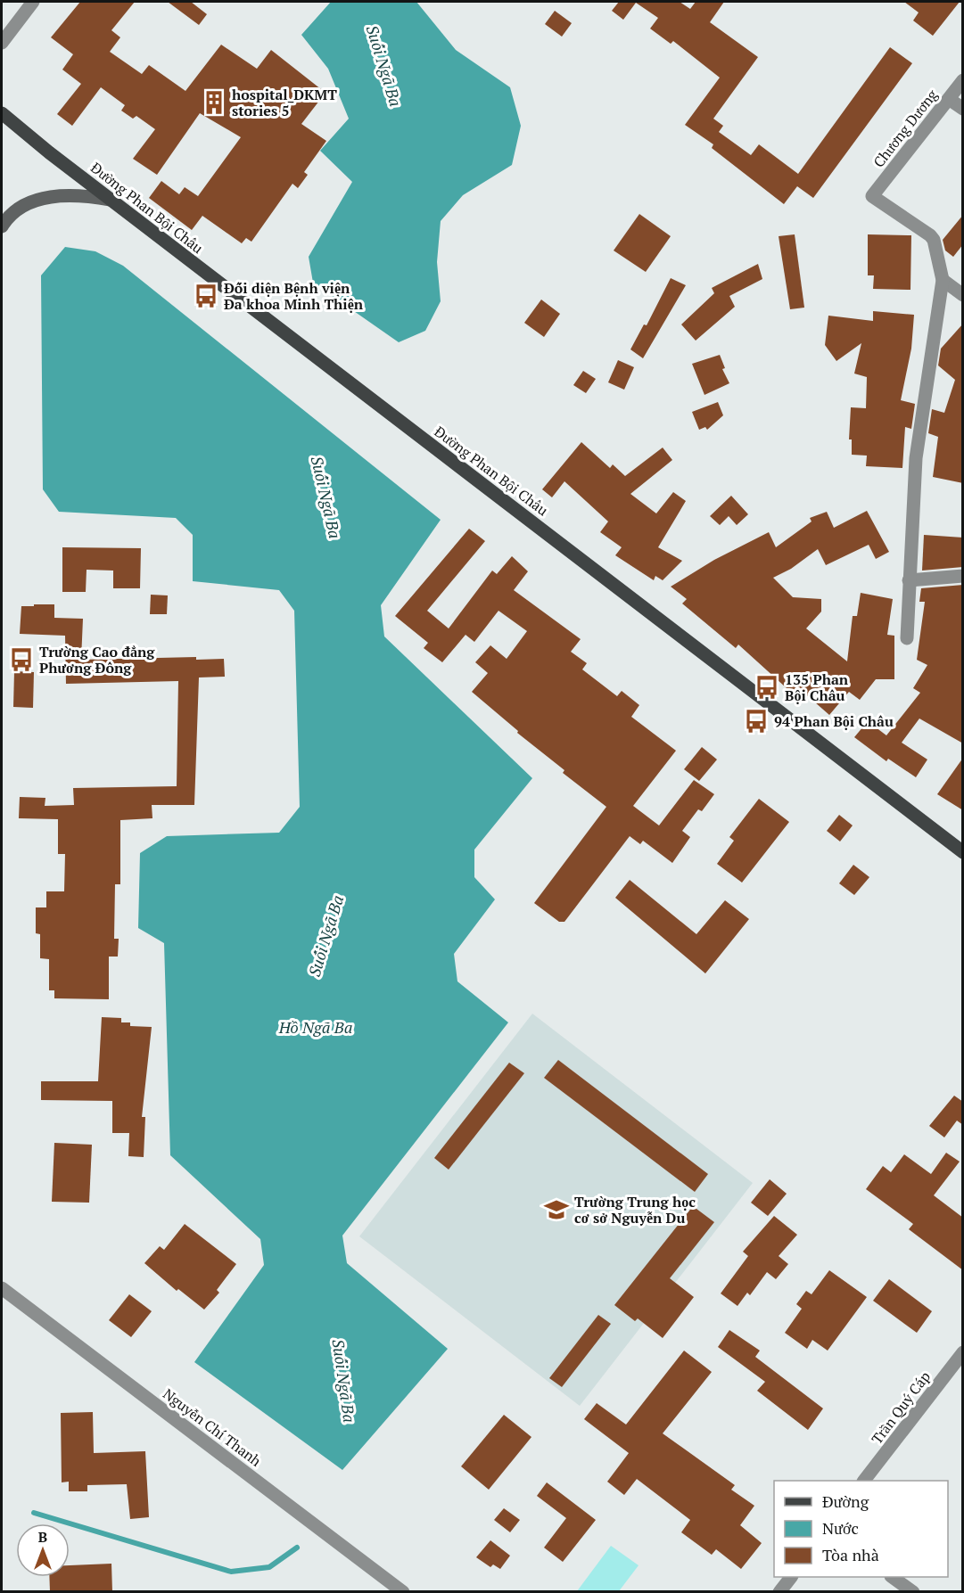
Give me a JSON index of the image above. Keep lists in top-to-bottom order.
{
  "streets": {
    "main road": ["Đường Phan Bội Châu"],
    "street": ["Chương Dương", "Trần Quý Cáp", "Nguyễn Chí Thanh"]
  },
  "water": ["Suối Ngã Ba", "Hồ Ngã Ba"],
  "places": {
    "building": ["hospital_DKMT stories 5"],
    "bus stop": [
      "Đối diện Bệnh viện Đa khoa Minh Thiện",
      "Trường Cao đẳng Phương Đông",
      "135 Phan Bội Châu",
      "94 Phan Bội Châu"
    ],
    "school or university": ["Trường Trung học cơ sở Nguyễn Du"]
  },
  "legend": ["Đường", "Nước", "Tòa nhà"],
  "north": "top"
}
